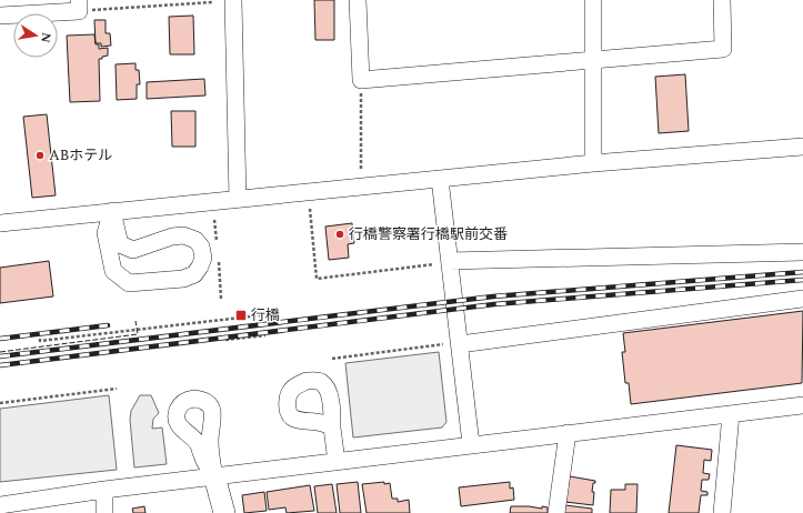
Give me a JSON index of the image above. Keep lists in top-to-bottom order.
{
  "places": {
    "other": ["ABホテル", "行橋警察署行橋駅前交番"],
    "transit": ["行橋"]
  },
  "north": "right"
}
